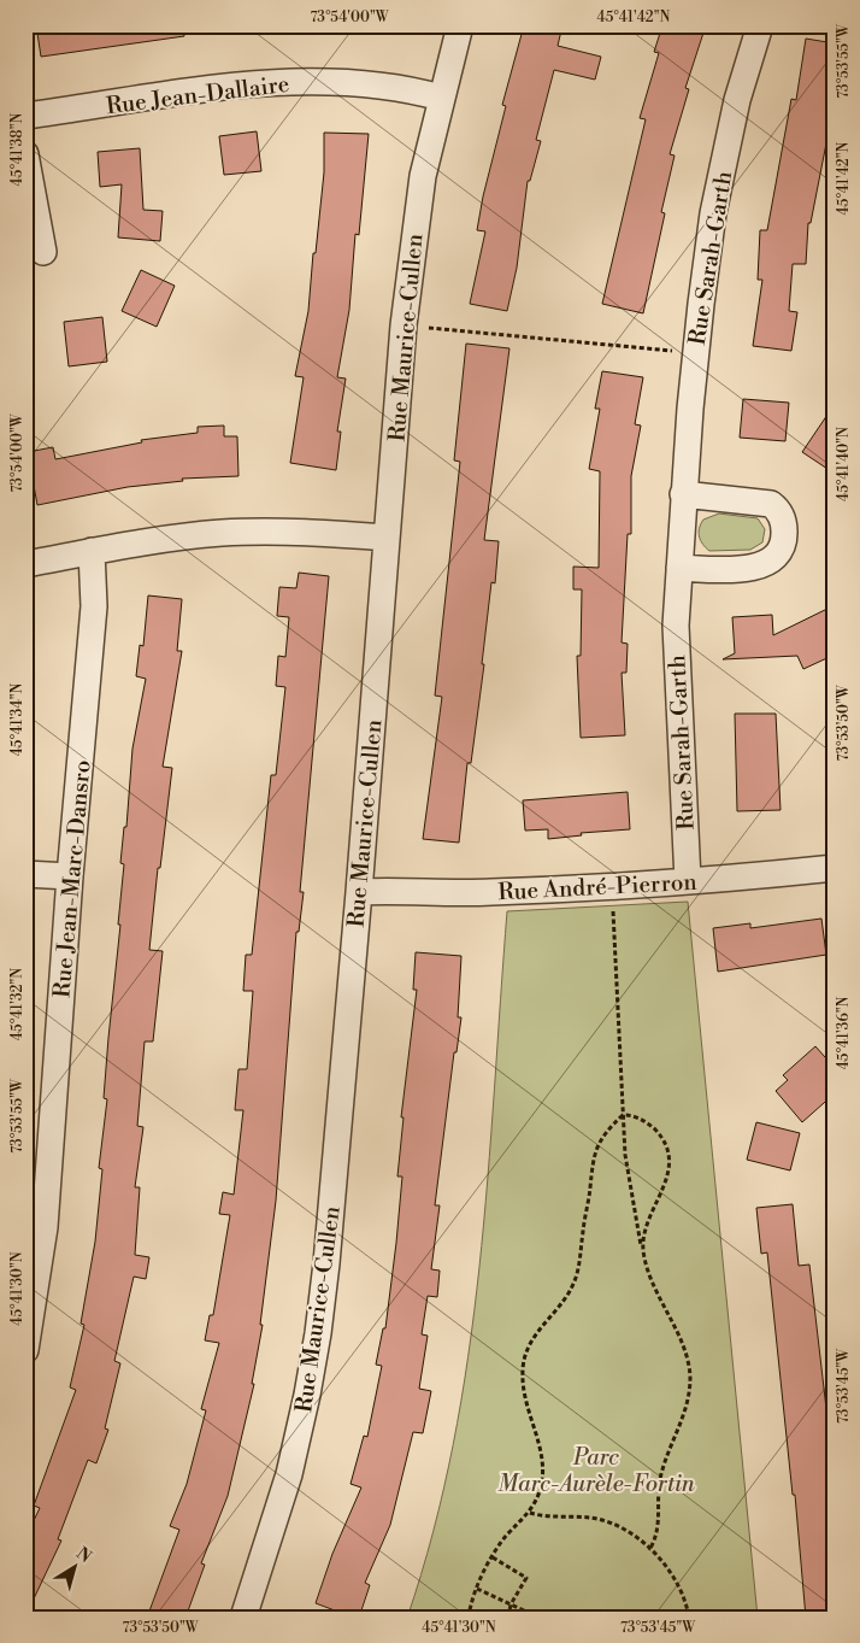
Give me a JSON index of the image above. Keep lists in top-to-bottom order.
{
  "streets": {
    "street": [
      "Rue Jean-Dallaire",
      "Rue Sarah-Garth",
      "Rue Maurice-Cullen",
      "Rue Jean-Marc-Dansro",
      "Rue André-Pierron"
    ]
  },
  "crossings": [
    ["Rue Jean-Dallaire", "Rue Maurice-Cullen"],
    ["Rue Sarah-Garth", "Rue André-Pierron"],
    ["Rue Maurice-Cullen", "Rue André-Pierron"]
  ],
  "parks": ["Parc Marc-Aurèle-Fortin"],
  "north": "top right",
  "coordinates": [
    "73°54'00\"W",
    "45°41'42\"N",
    "73°53'55\"W",
    "45°41'38\"N",
    "45°41'40\"N",
    "45°41'34\"N",
    "73°53'50\"W",
    "45°41'32\"N",
    "45°41'36\"N",
    "45°41'30\"N",
    "73°53'45\"W"
  ]
}
